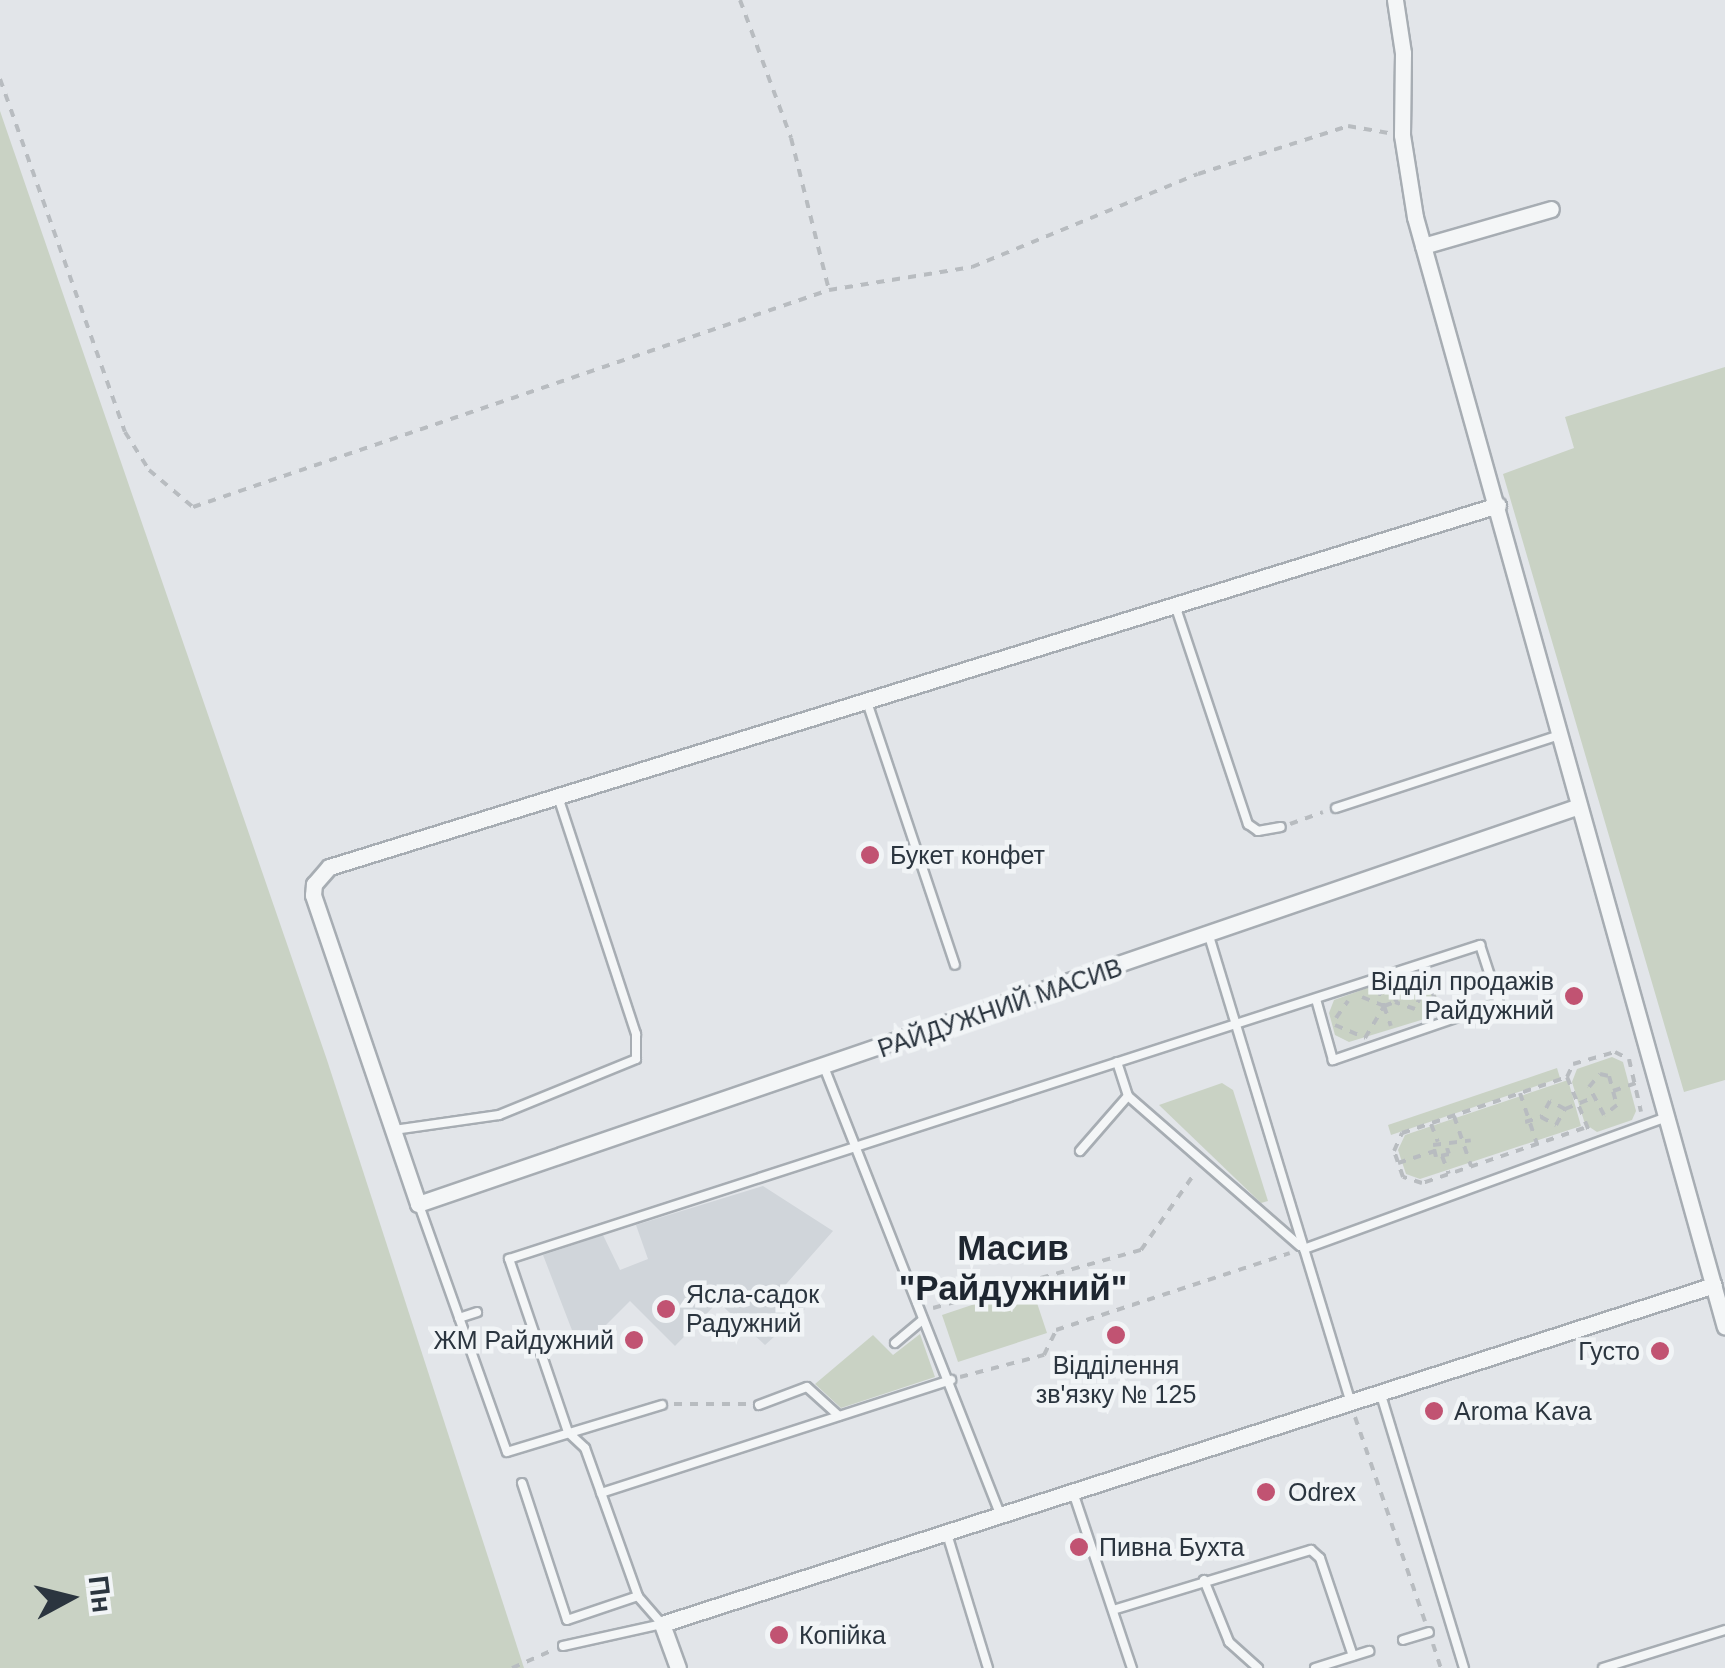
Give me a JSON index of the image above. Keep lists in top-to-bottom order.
{
  "streets": {
    "street": ["РАЙДУЖНИЙ МАСИВ"]
  },
  "districts": ["Масив \"Райдужний\""],
  "places": [
    "Букет конфет",
    "Відділ продажів Райдужний",
    "Ясла-садок Радужний",
    "Відділення зв'язку № 125",
    "ЖМ Райдужний",
    "Густо",
    "Aroma Kava",
    "Odrex",
    "Пивна Бухта",
    "Копійка"
  ],
  "north": "right"
}
